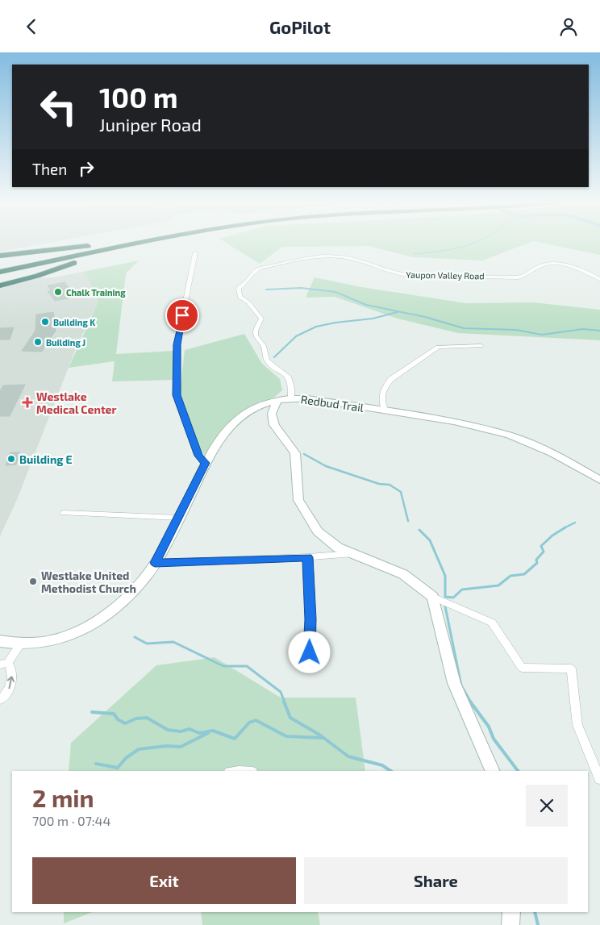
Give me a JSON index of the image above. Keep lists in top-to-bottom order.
{
  "streets": {
    "street": ["Yaupon Valley Road", "Redbud Trail"]
  },
  "crossings": [
    ["Yaupon Valley Road", "Redbud Trail"]
  ],
  "places": {
    "other": [
      "Chalk Training",
      "Building K",
      "Building J",
      "Building E",
      "Westlake United Methodist Church"
    ],
    "health": ["Westlake Medical Center"]
  },
  "page": {
    "header": "GoPilot",
    "turn": ["100 m", "Juniper Road"],
    "then": "Then",
    "heading": ["2 min", "700 m · 07:44"],
    "buttons": ["Exit", "Share"]
  }
}
